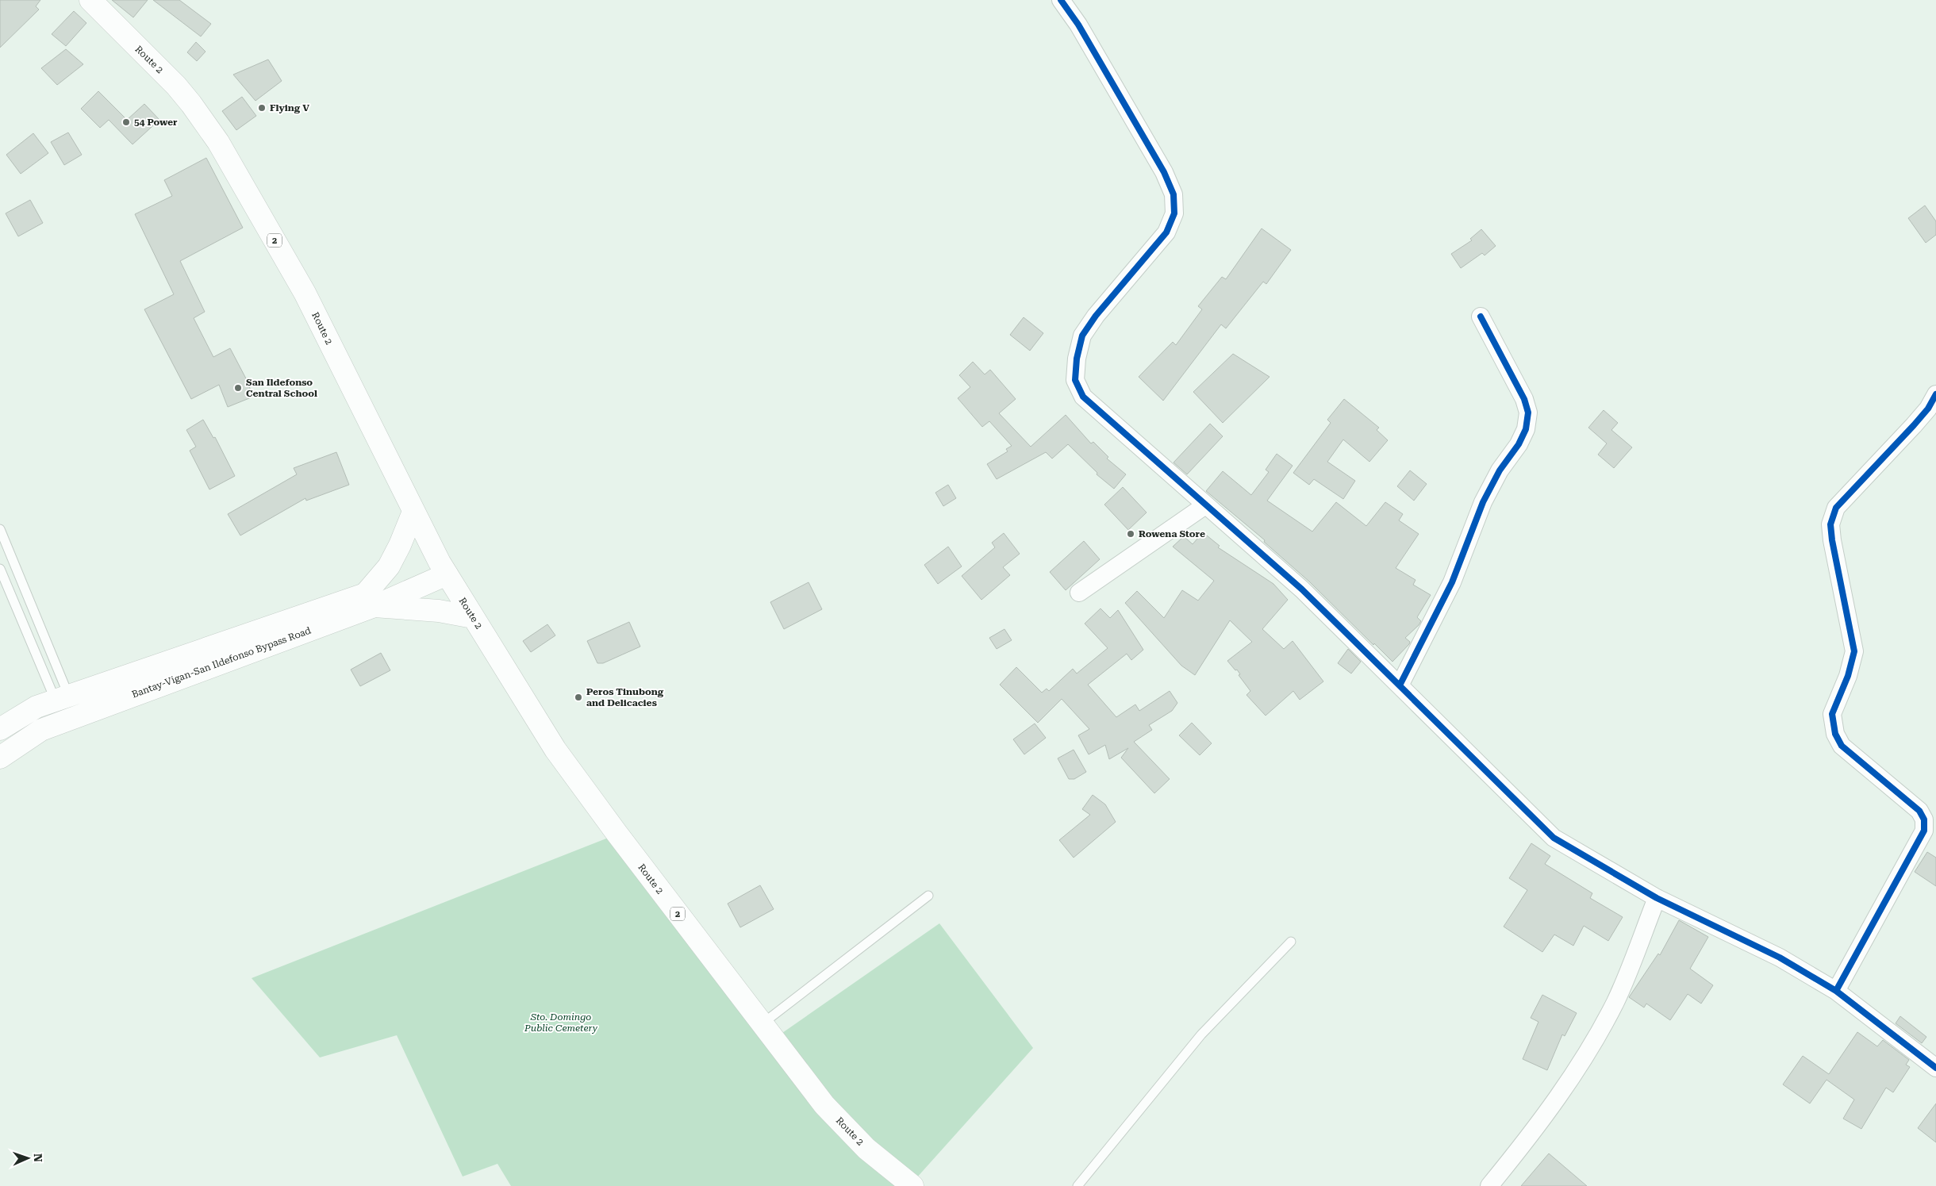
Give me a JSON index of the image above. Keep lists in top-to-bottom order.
{
  "streets": {
    "main road": ["Route 2", "2", "Bantay-Vigan-San Ildefonso Bypass Road"]
  },
  "crossings": [
    ["Route 2", "Bantay-Vigan-San Ildefonso Bypass Road"]
  ],
  "parks": ["Sto. Domingo Public Cemetery"],
  "places": [
    "Flying V",
    "54 Power",
    "San Ildefonso Central School",
    "Rowena Store",
    "Peros Tinubong and Delicacies"
  ],
  "north": "right"
}
